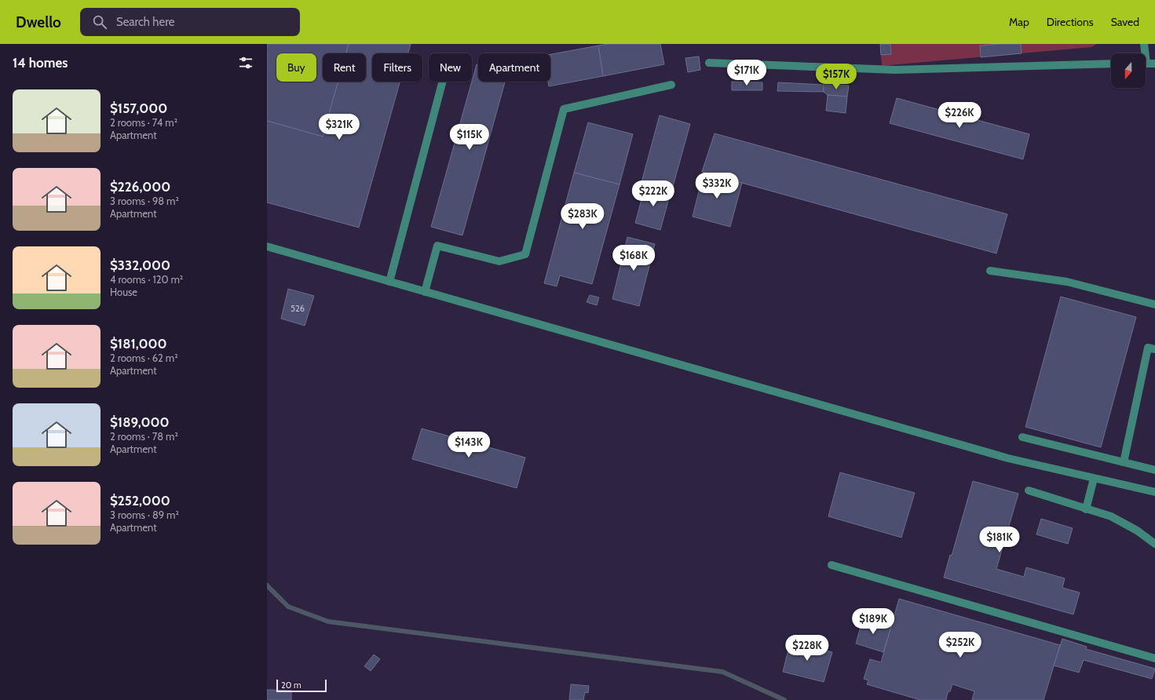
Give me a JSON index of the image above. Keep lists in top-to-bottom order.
{
  "house_numbers": ["526"],
  "scale_bar": "20 m",
  "north": "bottom",
  "page": {
    "header": "Dwello",
    "search": "Search here",
    "nav": ["Map", "Directions", "Saved"],
    "heading": "14 homes",
    "chip": [
      "Buy",
      "Rent",
      "Filters",
      "New",
      "Apartment"
    ],
    "price": [
      "$171K",
      "$157K",
      "$226K",
      "$321K",
      "$115K",
      "$332K",
      "$222K",
      "$283K",
      "$168K",
      "$143K",
      "$181K",
      "$189K",
      "$252K",
      "$228K"
    ],
    "list": [
      {
        "name": "$157,000",
        "note": "2 rooms · 74 m² · Apartment"
      },
      {
        "name": "$226,000",
        "note": "3 rooms · 98 m² · Apartment"
      },
      {
        "name": "$332,000",
        "note": "4 rooms · 120 m² · House"
      },
      {
        "name": "$181,000",
        "note": "2 rooms · 62 m² · Apartment"
      },
      {
        "name": "$189,000",
        "note": "2 rooms · 78 m² · Apartment"
      },
      {
        "name": "$252,000",
        "note": "3 rooms · 89 m² · Apartment"
      }
    ],
    "scale": "20 m"
  }
}
